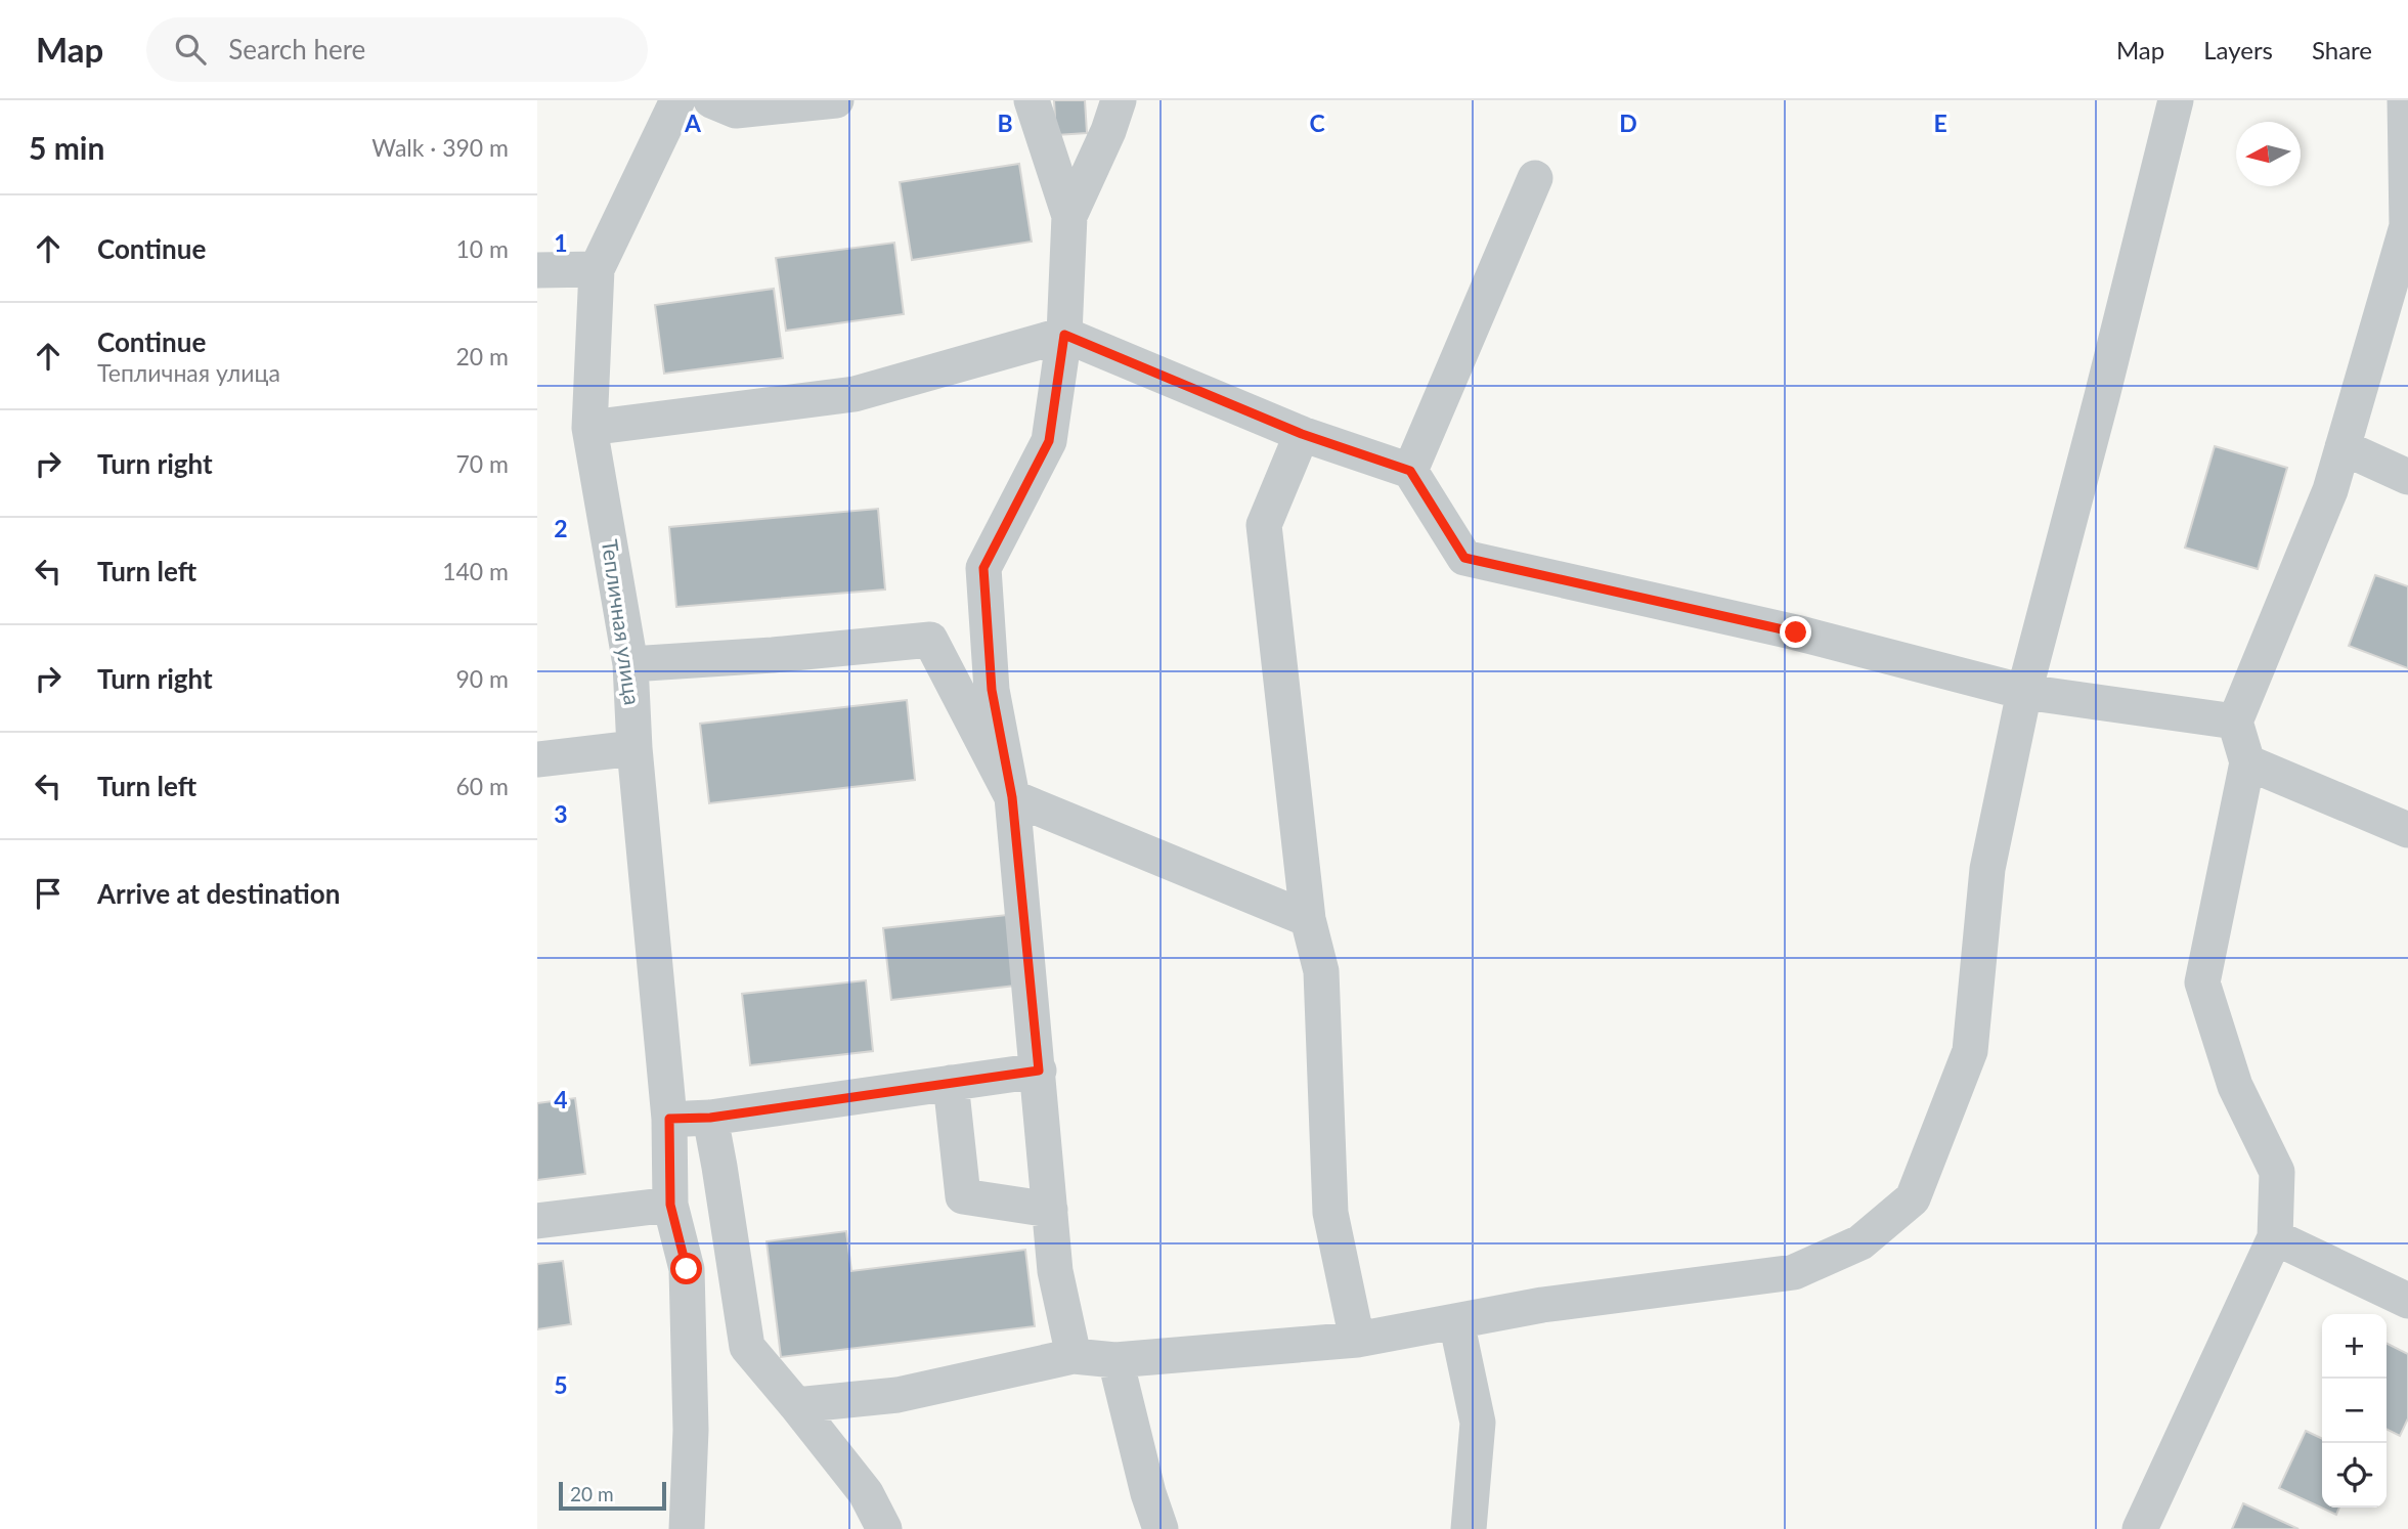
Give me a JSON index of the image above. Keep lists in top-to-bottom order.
{
  "streets": {
    "street": ["Тепличная улица"]
  },
  "scale_bar": "20 m",
  "north": "left",
  "page": {
    "header": "Map",
    "search": "Search here",
    "nav": ["Map", "Layers", "Share"],
    "heading": ["5 min", "Walk · 390 m"],
    "list": [
      ["Continue", "10 m"],
      ["Continue", "Тепличная улица", "20 m"],
      ["Turn right", "70 m"],
      ["Turn left", "140 m"],
      ["Turn right", "90 m"],
      ["Turn left", "60 m"],
      "Arrive at destination"
    ],
    "map_buttons": ["+", "−"],
    "scale": "20 m"
  },
  "grid": {
    "columns": [
      "A",
      "B",
      "C",
      "D",
      "E"
    ],
    "rows": [
      "1",
      "2",
      "3",
      "4",
      "5"
    ]
  }
}
